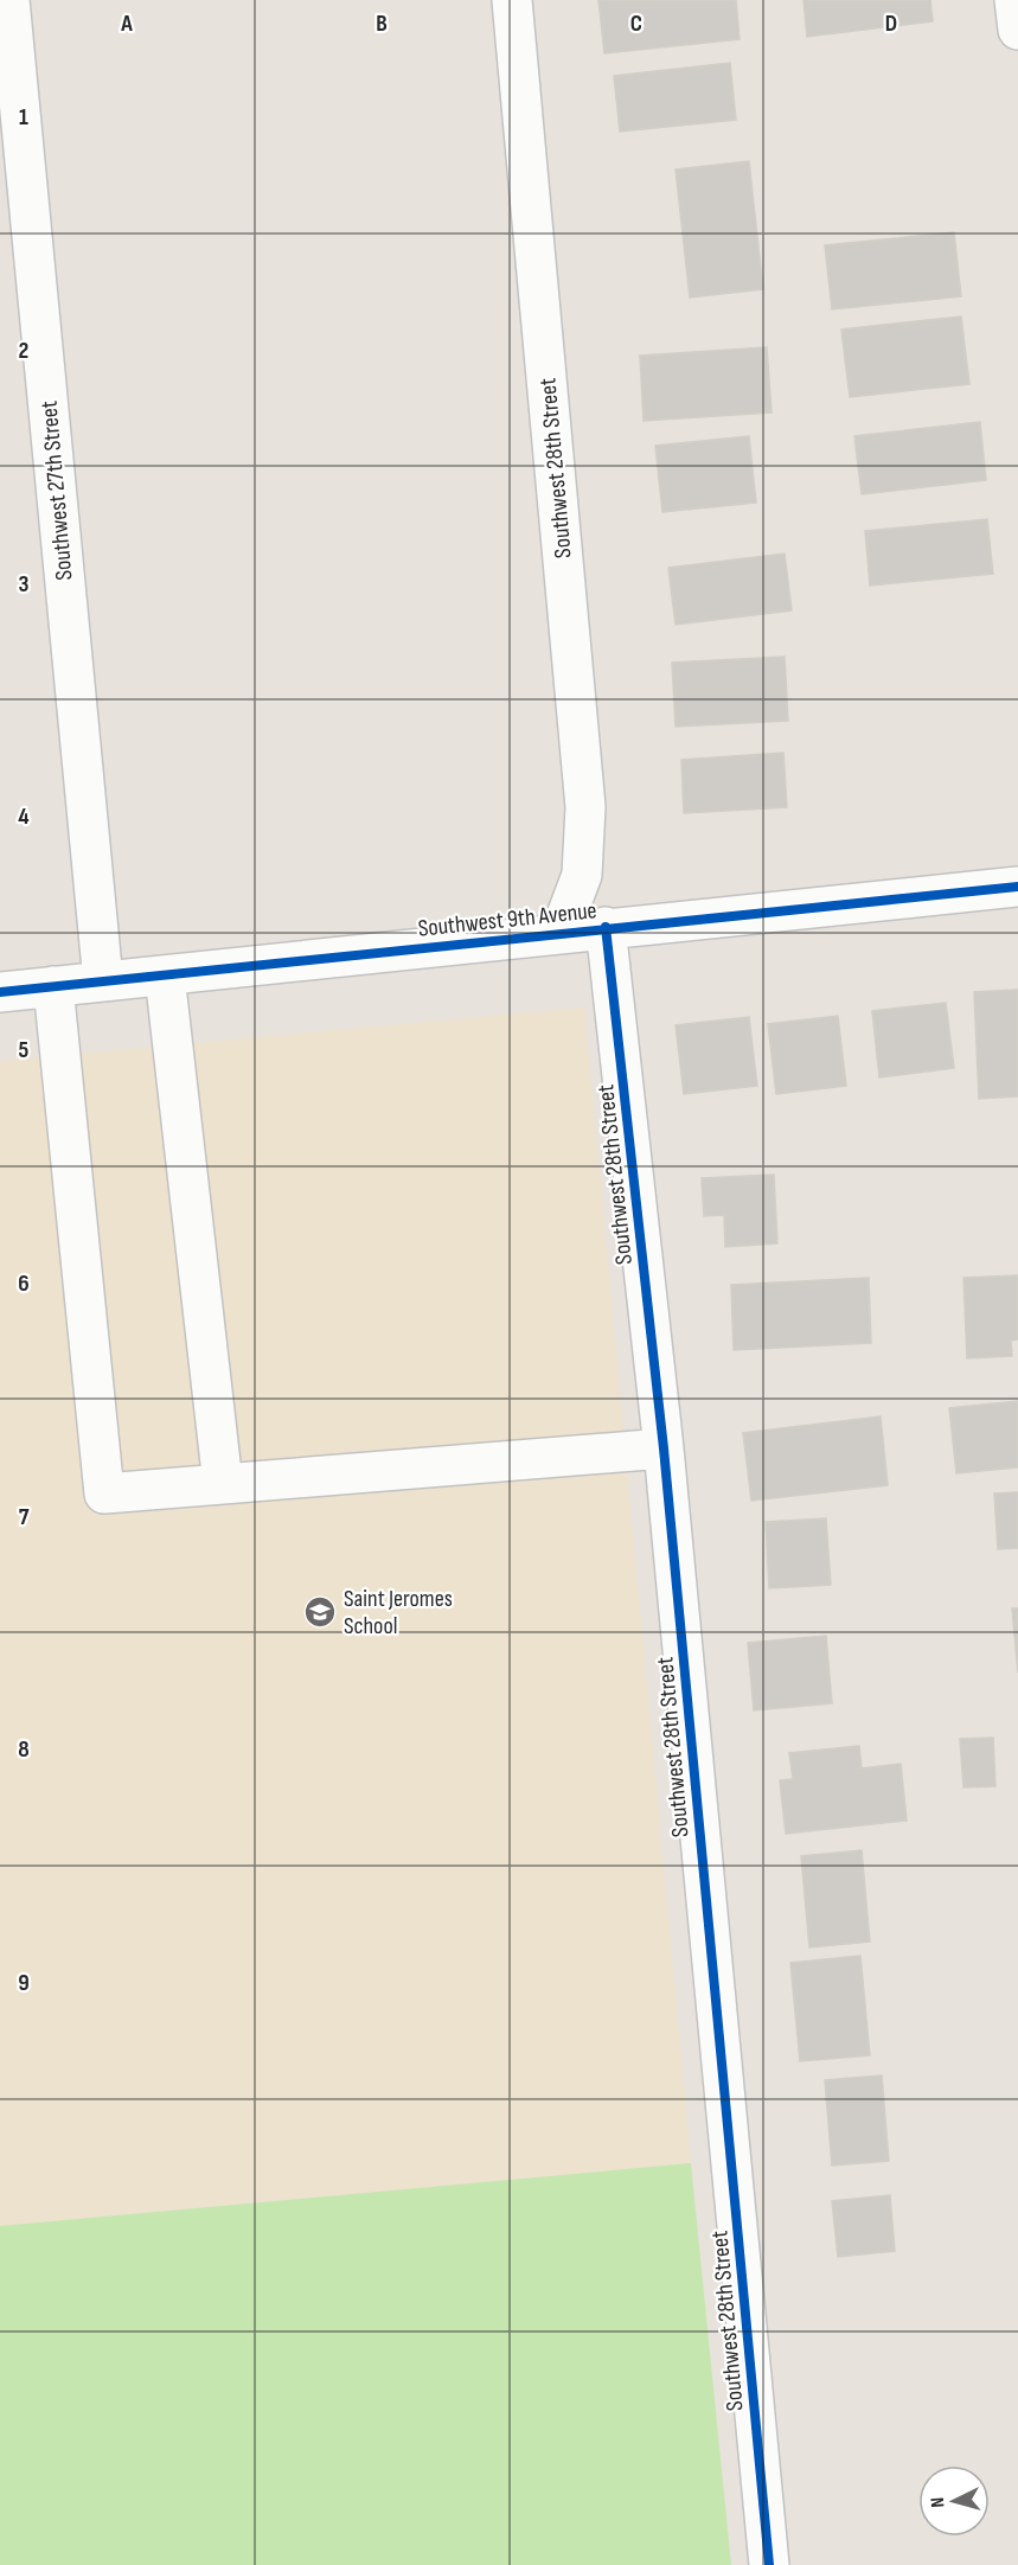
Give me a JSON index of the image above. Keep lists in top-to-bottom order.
{
  "streets": {
    "street": ["Southwest 28th Street", "Southwest 27th Street", "Southwest 9th Avenue"]
  },
  "crossings": [
    ["Southwest 28th Street", "Southwest 9th Avenue"],
    ["Southwest 27th Street", "Southwest 9th Avenue"]
  ],
  "places": {
    "school or university": ["Saint Jeromes School"]
  },
  "north": "left",
  "grid": {
    "columns": [
      "A",
      "B",
      "C",
      "D"
    ],
    "rows": [
      "1",
      "2",
      "3",
      "4",
      "5",
      "6",
      "7",
      "8",
      "9"
    ]
  }
}
